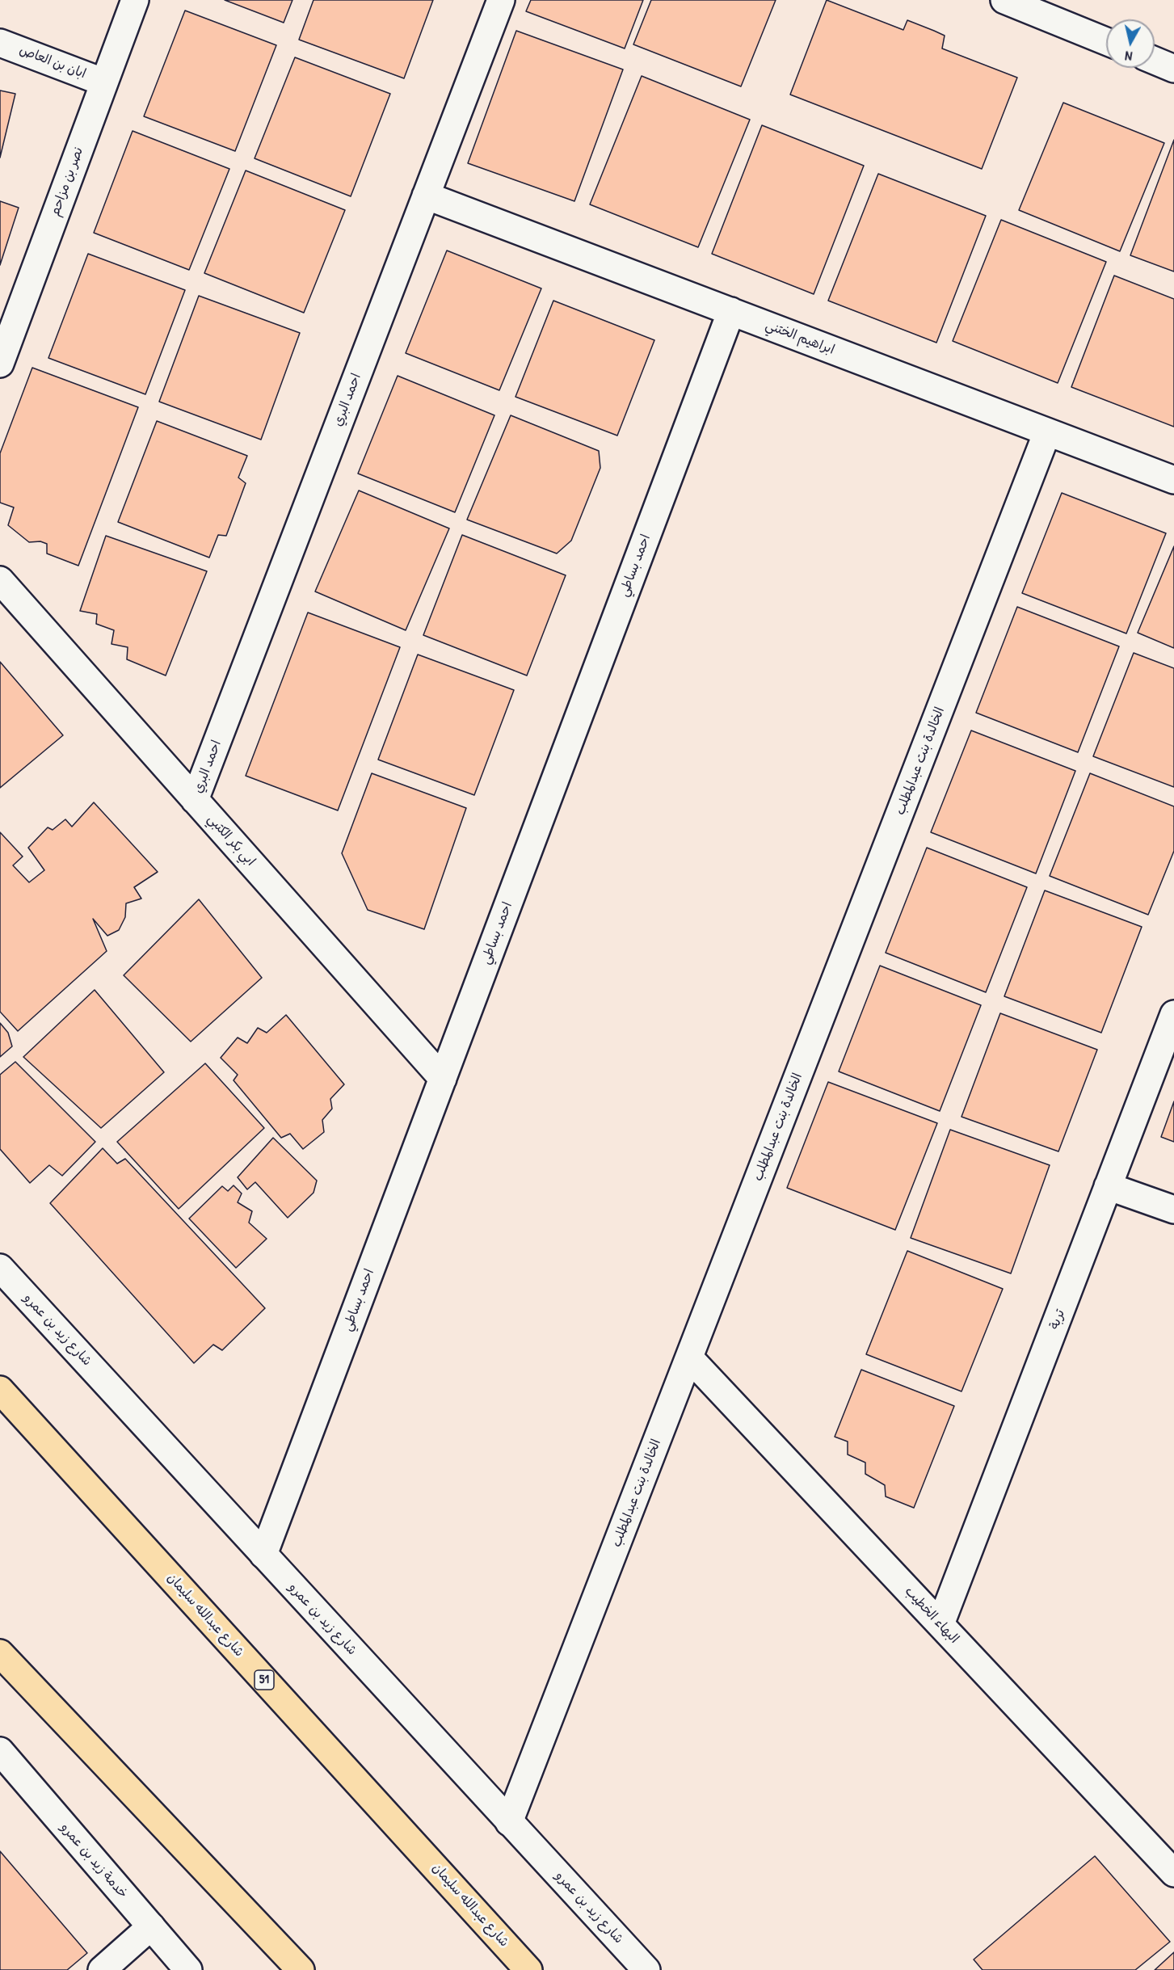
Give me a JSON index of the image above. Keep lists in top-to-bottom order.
{
  "streets": {
    "main road": ["شارع عبدالله سليمان", "51"],
    "street": [
      "ابان بن العاص",
      "نصر بن مزاحم",
      "ابراهيم الختني",
      "احمد البري",
      "احمد بساطي",
      "الخالدة بنت عبدالمطلب",
      "ابي بكر الكتبي",
      "تربة",
      "شارع زيد بن عمرو",
      "البهاء الخطيب",
      "خدمة زيد بن عمرو"
    ]
  },
  "crossings": [
    ["ابان بن العاص", "نصر بن مزاحم"],
    ["ابراهيم الختني", "احمد البري"],
    ["ابراهيم الختني", "احمد بساطي"],
    ["ابراهيم الختني", "الخالدة بنت عبدالمطلب"],
    ["احمد البري", "ابي بكر الكتبي"],
    ["احمد بساطي", "ابي بكر الكتبي"],
    ["احمد بساطي", "شارع زيد بن عمرو"],
    ["الخالدة بنت عبدالمطلب", "شارع زيد بن عمرو"],
    ["الخالدة بنت عبدالمطلب", "البهاء الخطيب"],
    ["تربة", "البهاء الخطيب"]
  ],
  "north": "bottom"
}
